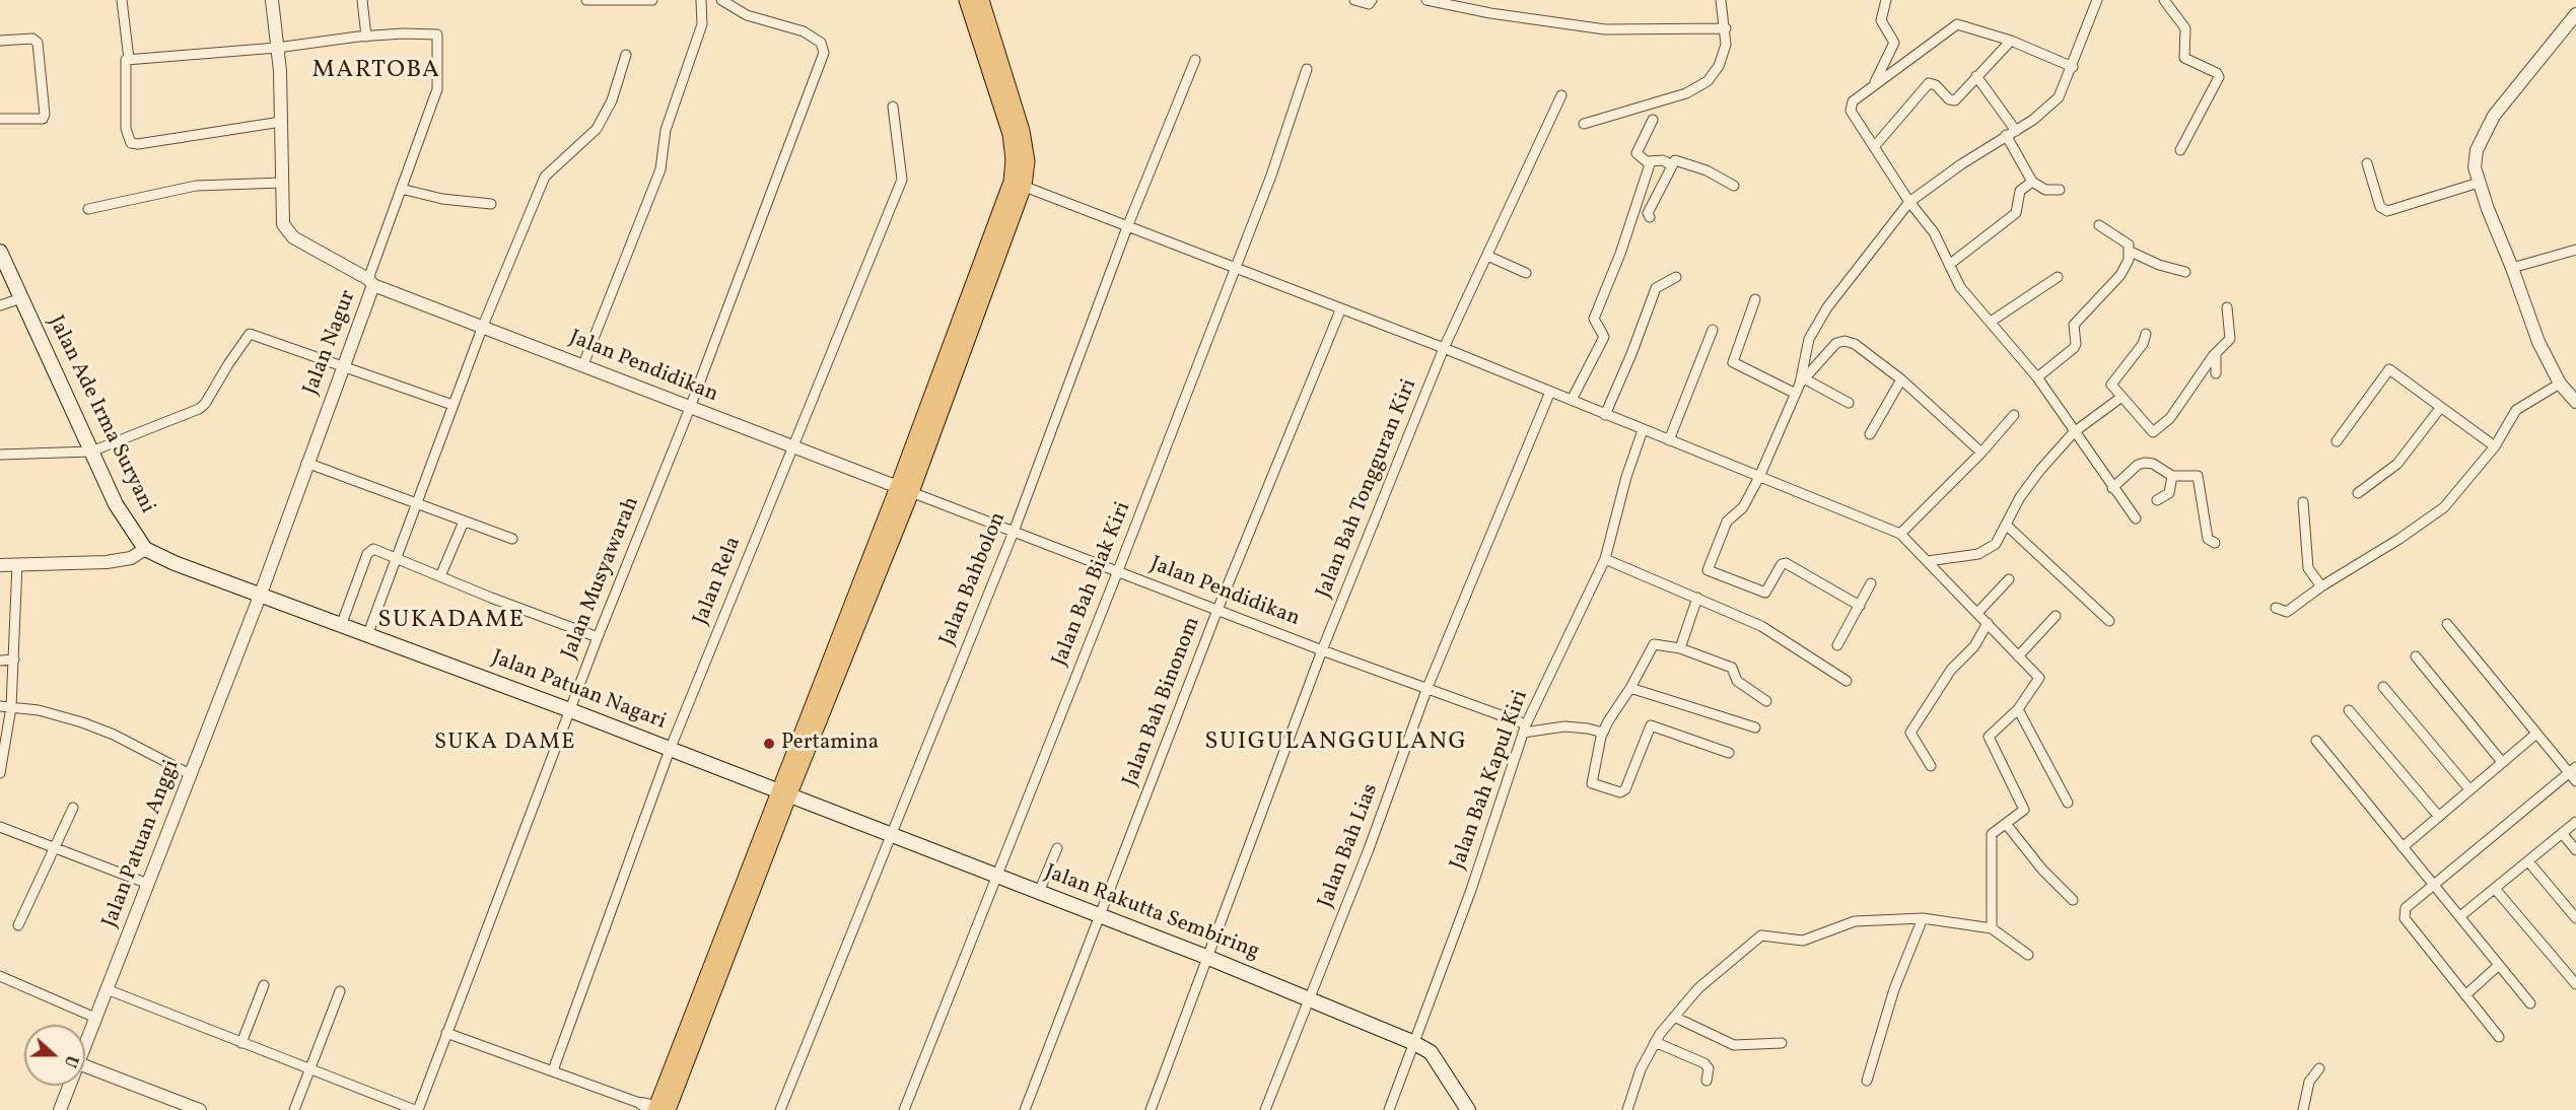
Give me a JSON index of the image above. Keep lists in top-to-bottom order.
{
  "streets": {
    "main road": ["Jalan Ade Irma Suryani", "Jalan Patuan Nagari", "Jalan Rakutta Sembiring"],
    "street": [
      "Jalan Nagur",
      "Jalan Pendidikan",
      "Jalan Bah Tongguran Kiri",
      "Jalan Musyawarah",
      "Jalan Bahbolon",
      "Jalan Rela",
      "Jalan Bah Biak Kiri",
      "Jalan Bah Binonom",
      "Jalan Bah Kapul Kiri",
      "Jalan Patuan Anggi",
      "Jalan Bah Lias"
    ]
  },
  "crossings": [
    ["Jalan Nagur", "Jalan Pendidikan"],
    ["Jalan Nagur", "Jalan Patuan Nagari"],
    ["Jalan Nagur", "Jalan Patuan Anggi"],
    ["Jalan Pendidikan", "Jalan Bah Tongguran Kiri"],
    ["Jalan Pendidikan", "Jalan Musyawarah"],
    ["Jalan Pendidikan", "Jalan Bahbolon"],
    ["Jalan Pendidikan", "Jalan Rela"],
    ["Jalan Pendidikan", "Jalan Bah Biak Kiri"],
    ["Jalan Pendidikan", "Jalan Bah Binonom"],
    ["Jalan Pendidikan", "Jalan Bah Kapul Kiri"],
    ["Jalan Pendidikan", "Jalan Bah Lias"],
    ["Jalan Bah Tongguran Kiri", "Jalan Rakutta Sembiring"],
    ["Jalan Musyawarah", "Jalan Patuan Nagari"],
    ["Jalan Bahbolon", "Jalan Rakutta Sembiring"],
    ["Jalan Rela", "Jalan Patuan Nagari"],
    ["Jalan Bah Biak Kiri", "Jalan Rakutta Sembiring"],
    ["Jalan Patuan Nagari", "Jalan Patuan Anggi"],
    ["Jalan Patuan Nagari", "Jalan Rakutta Sembiring"],
    ["Jalan Bah Binonom", "Jalan Rakutta Sembiring"],
    ["Jalan Bah Kapul Kiri", "Jalan Rakutta Sembiring"],
    ["Jalan Bah Lias", "Jalan Rakutta Sembiring"]
  ],
  "districts": [
    "MARTOBA",
    "SUKADAME",
    "SUKA DAME",
    "SUIGULANGGULANG"
  ],
  "places": ["Pertamina"],
  "north": "right"
}
